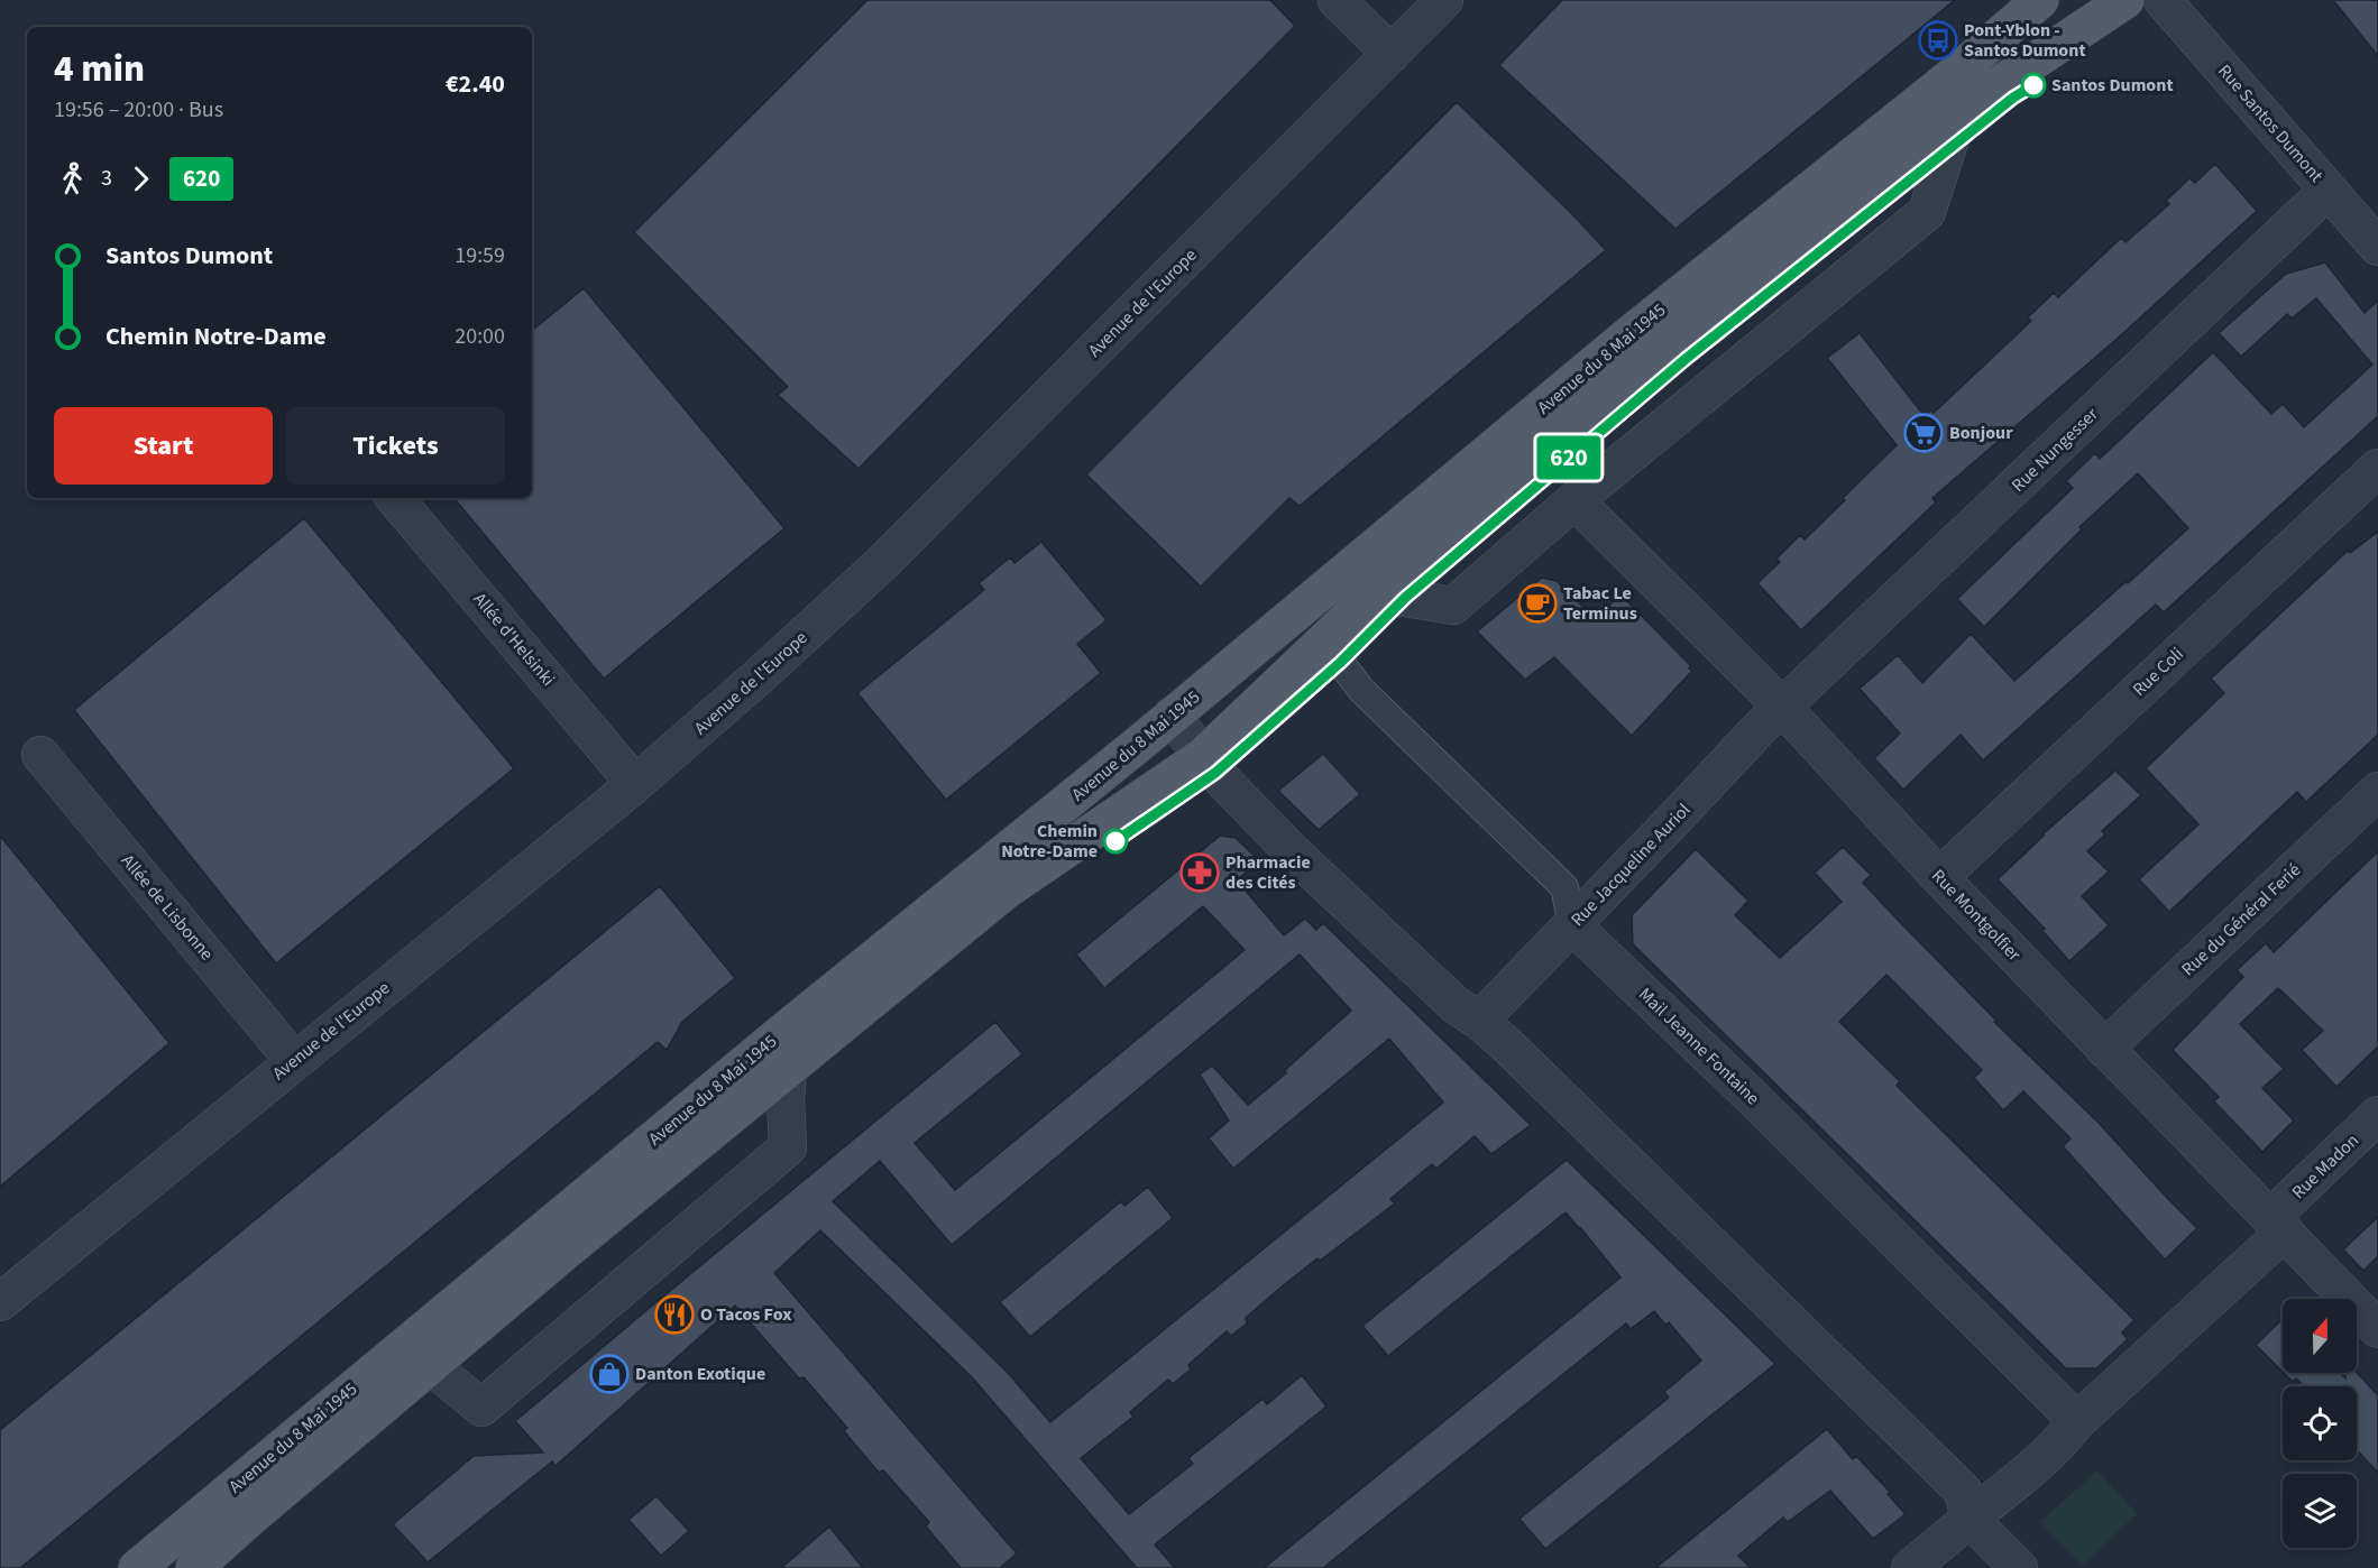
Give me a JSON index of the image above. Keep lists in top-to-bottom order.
{
  "streets": {
    "main road": ["Avenue du 8 Mai 1945"],
    "street": [
      "Rue Santos Dumont",
      "Avenue de l'Europe",
      "Rue Nungesser",
      "Allée d'Helsinki",
      "Rue Coli",
      "Rue Jacqueline Auriol",
      "Allée de Lisbonne",
      "Rue Montgolfier",
      "Rue du Général Ferié",
      "Mail Jeanne Fontaine",
      "Rue Madon"
    ]
  },
  "crossings": [
    ["Rue Santos Dumont", "Rue Nungesser"],
    ["Avenue de l'Europe", "Allée d'Helsinki"],
    ["Avenue de l'Europe", "Allée de Lisbonne"],
    ["Rue Nungesser", "Rue Jacqueline Auriol"],
    ["Rue Nungesser", "Rue Montgolfier"],
    ["Rue Coli", "Rue Montgolfier"],
    ["Rue Jacqueline Auriol", "Rue Montgolfier"],
    ["Rue Jacqueline Auriol", "Mail Jeanne Fontaine"],
    ["Rue Montgolfier", "Rue du Général Ferié"],
    ["Rue Montgolfier", "Rue Madon"],
    ["Mail Jeanne Fontaine", "Rue Madon"]
  ],
  "places": {
    "bus stop": ["Pont-Yblon - Santos Dumont"],
    "other": ["Santos Dumont", "Chemin Notre-Dame"],
    "supermarket": ["Bonjour"],
    "cafe": ["Tabac Le Terminus"],
    "pharmacy": ["Pharmacie des Cités"],
    "restaurant": ["O Tacos Fox"],
    "shop": ["Danton Exotique"]
  },
  "lines": ["bus line 620"],
  "north": "top",
  "page": {
    "on_map": "620",
    "heading": ["4 min", "19:56 – 20:00 · Bus", "€2.40"],
    "legs": ["3", "620"],
    "list": [
      {
        "name": "Santos Dumont",
        "value": "19:59"
      },
      {
        "name": "Chemin Notre-Dame",
        "value": "20:00"
      }
    ],
    "buttons": ["Start", "Tickets"]
  }
}
